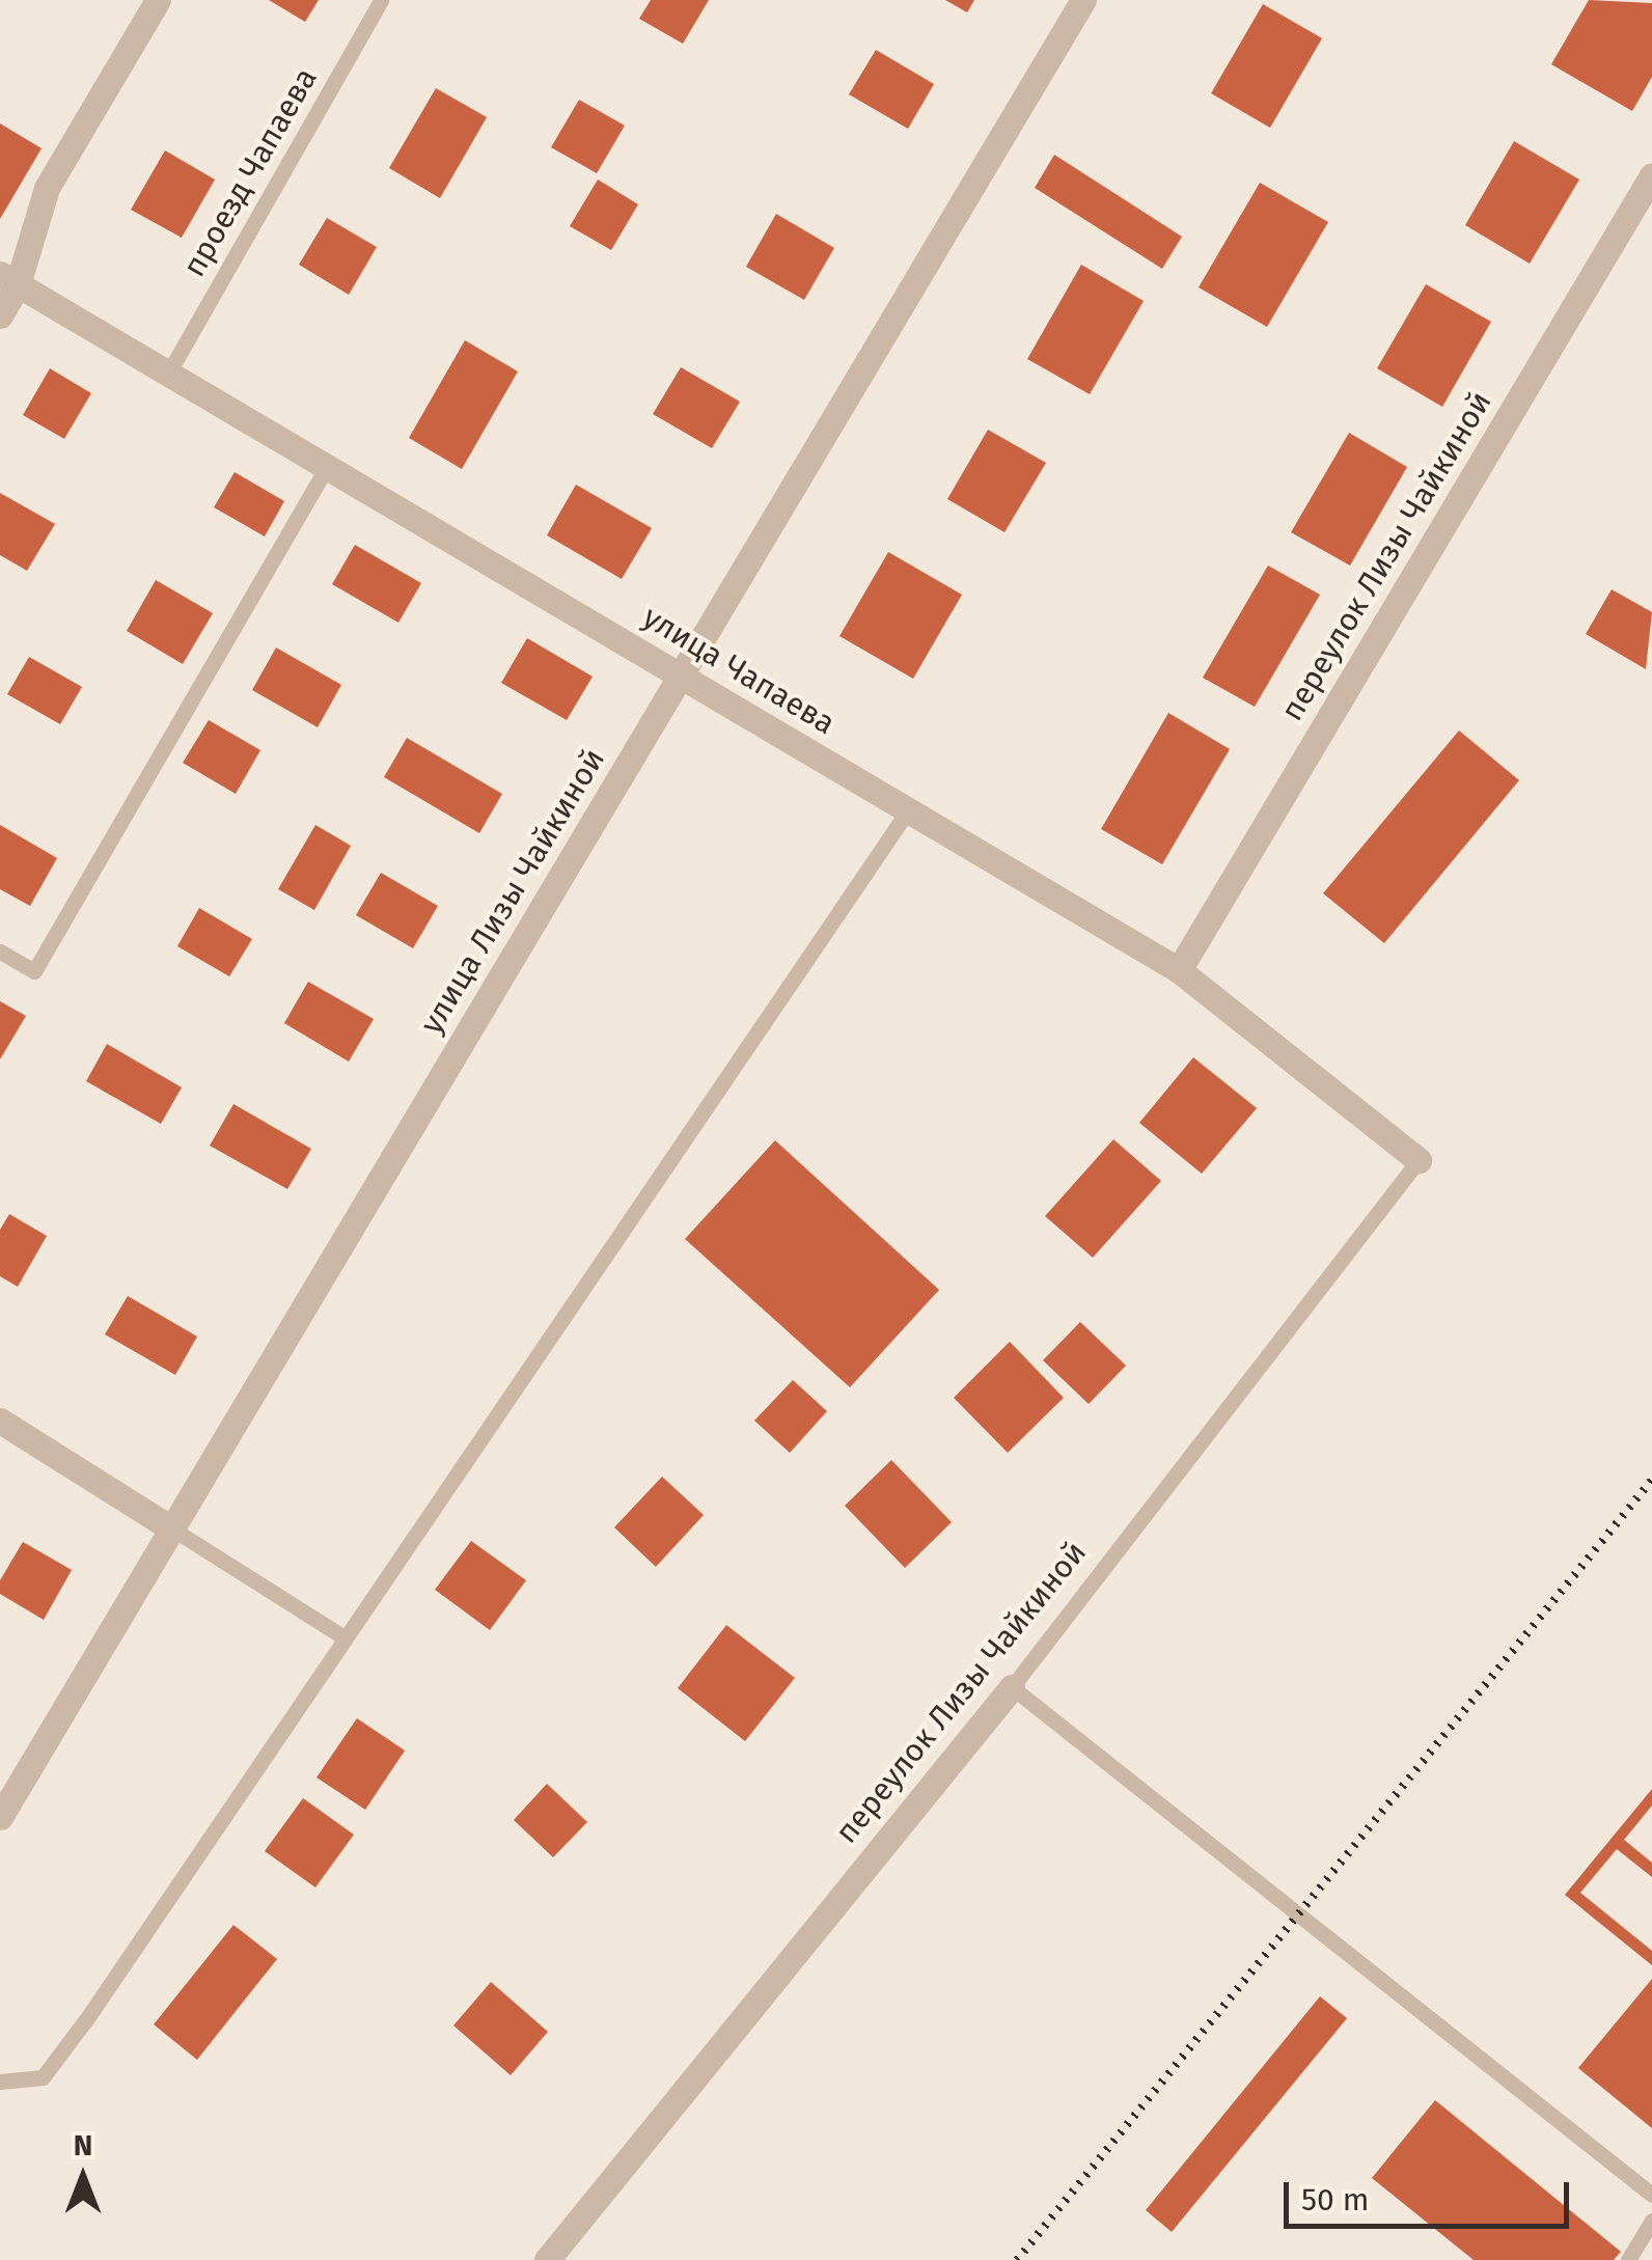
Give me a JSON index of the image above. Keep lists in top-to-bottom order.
{
  "streets": {
    "street": ["переулок Лизы Чайкиной", "улица Чапаева", "улица Лизы Чайкиной"],
    "lane": ["проезд Чапаева"]
  },
  "crossings": [
    ["проезд Чапаева", "улица Чапаева"],
    ["переулок Лизы Чайкиной", "улица Чапаева"],
    ["улица Чапаева", "улица Лизы Чайкиной"]
  ],
  "scale_bar": "50 m",
  "north": "top"
}
